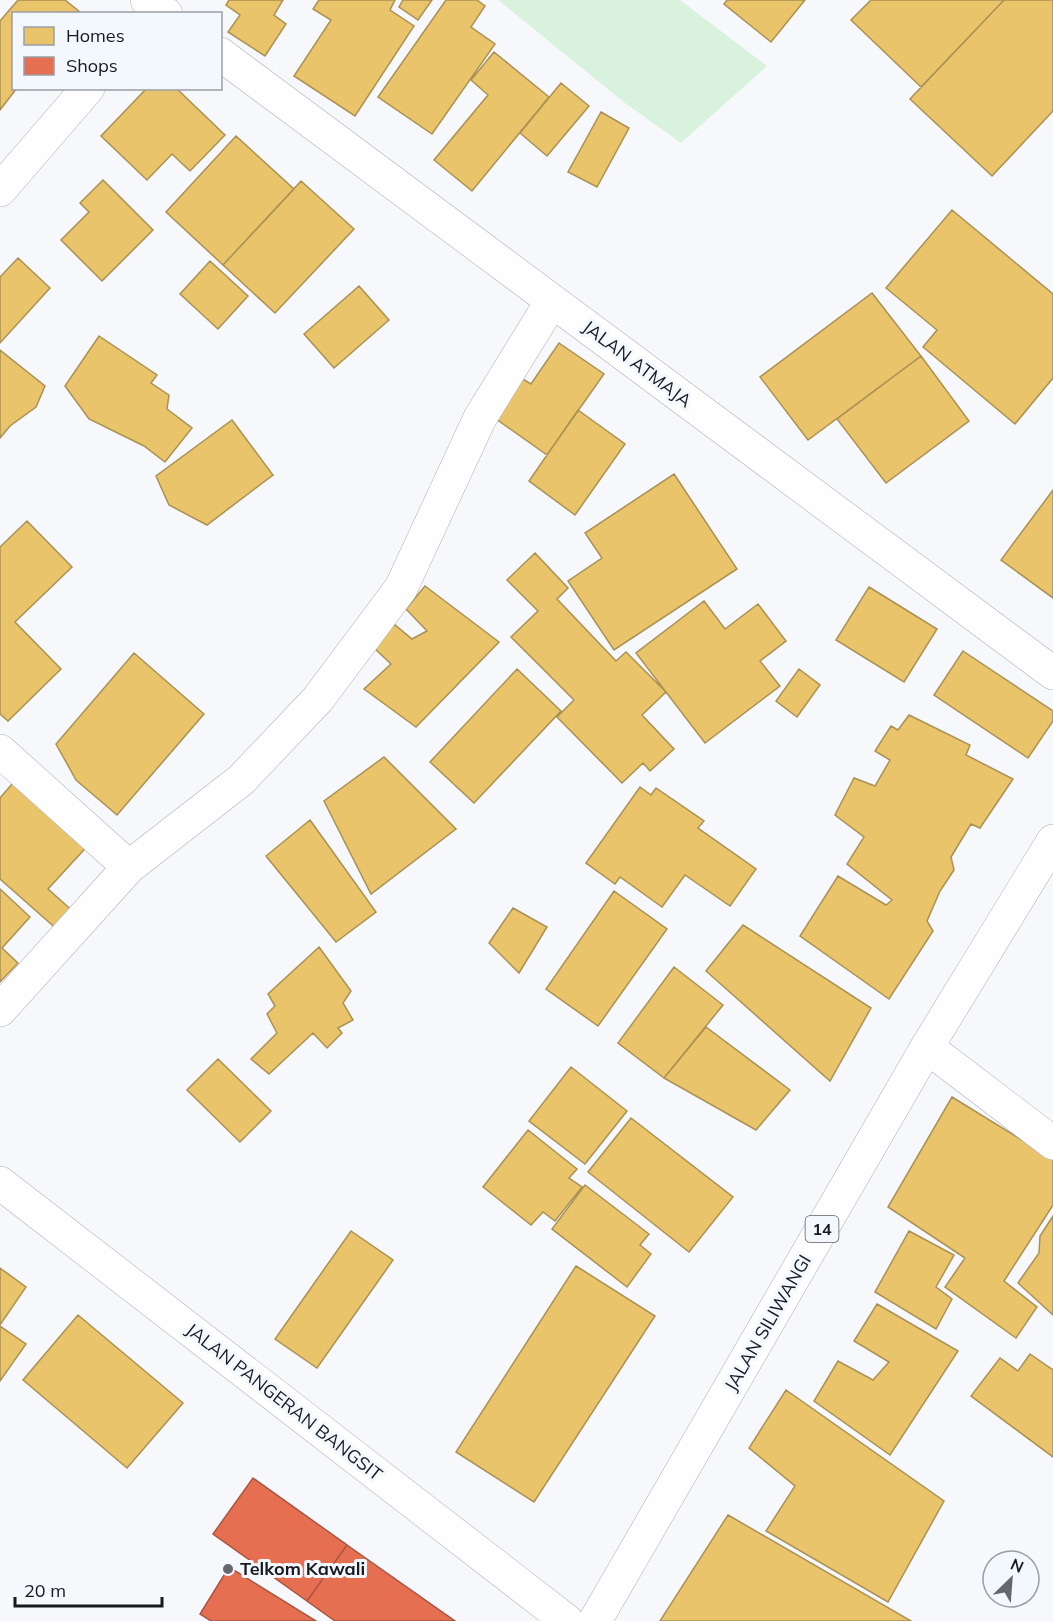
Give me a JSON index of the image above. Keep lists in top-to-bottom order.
{
  "streets": {
    "main road": [
      "JALAN ATMAJA",
      "14",
      "JALAN SILIWANGI",
      "JALAN PANGERAN BANGSIT"
    ]
  },
  "places": ["Telkom Kawali"],
  "legend": ["Homes", "Shops"],
  "scale_bar": "20 m",
  "north": "top right"
}
